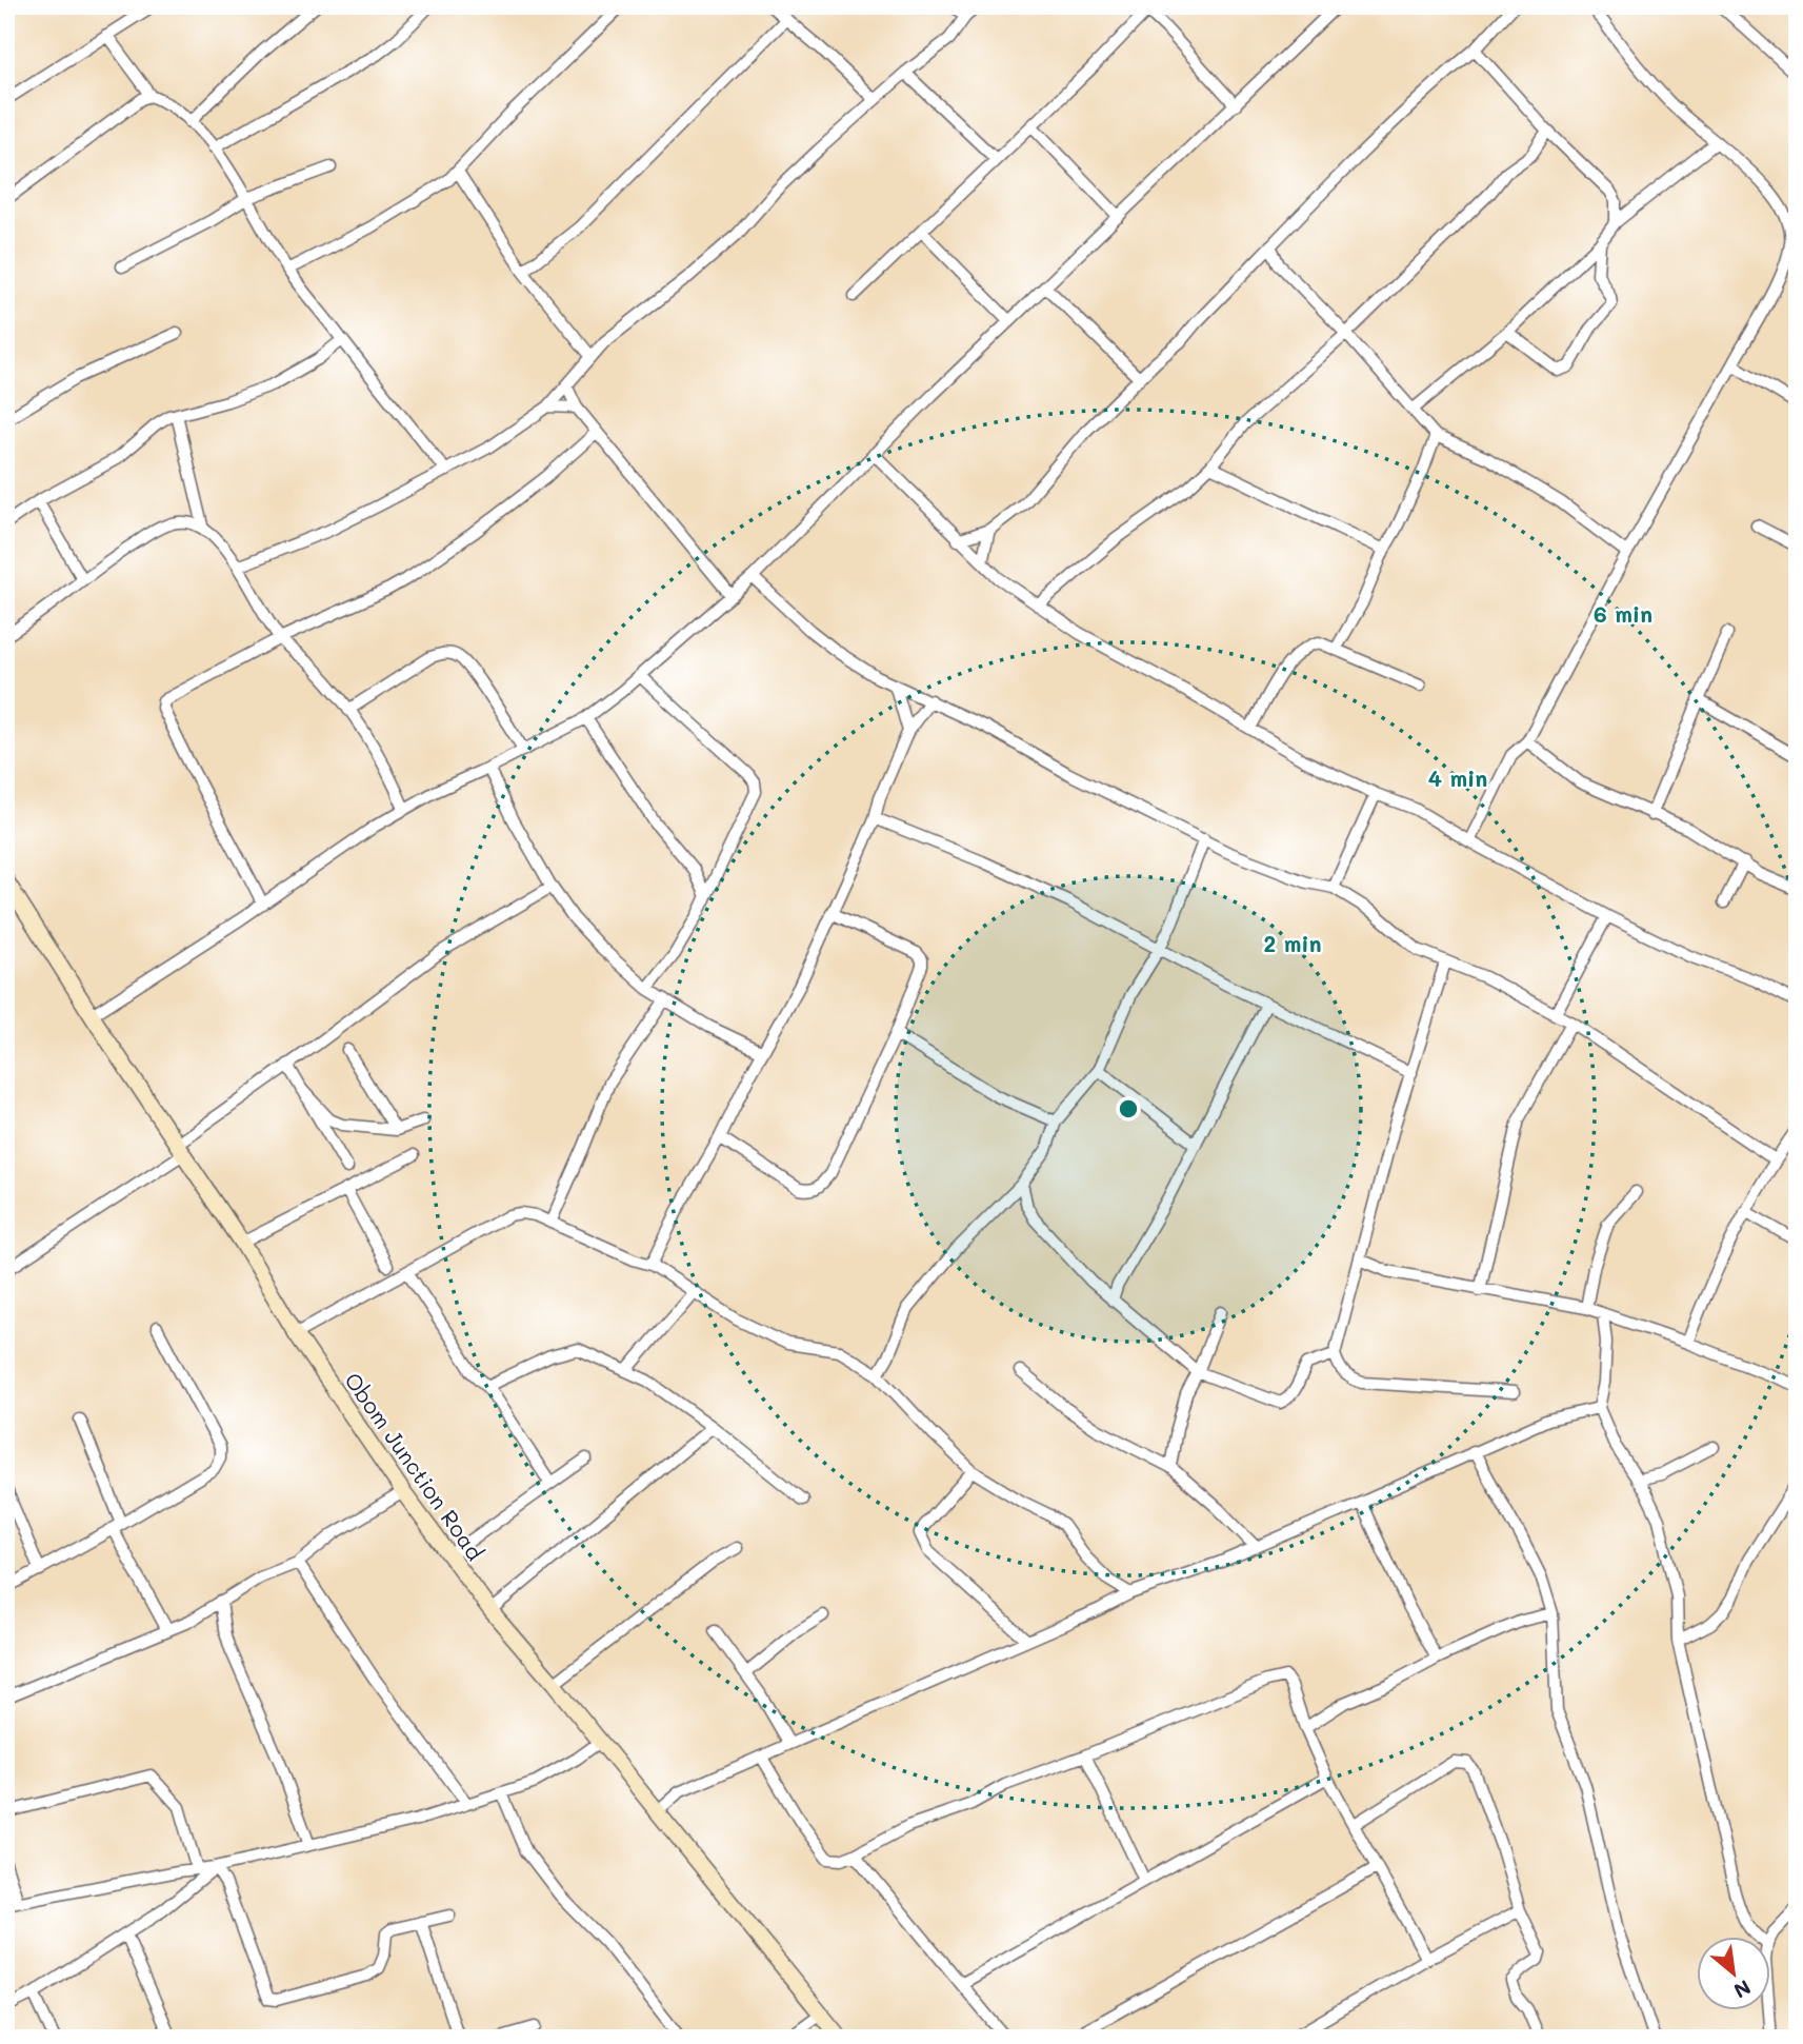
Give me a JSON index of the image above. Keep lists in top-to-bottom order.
{
  "streets": {
    "main road": ["Obom Junction Road"]
  },
  "north": "bottom right",
  "rings": ["6 min", "4 min", "2 min"]
}
